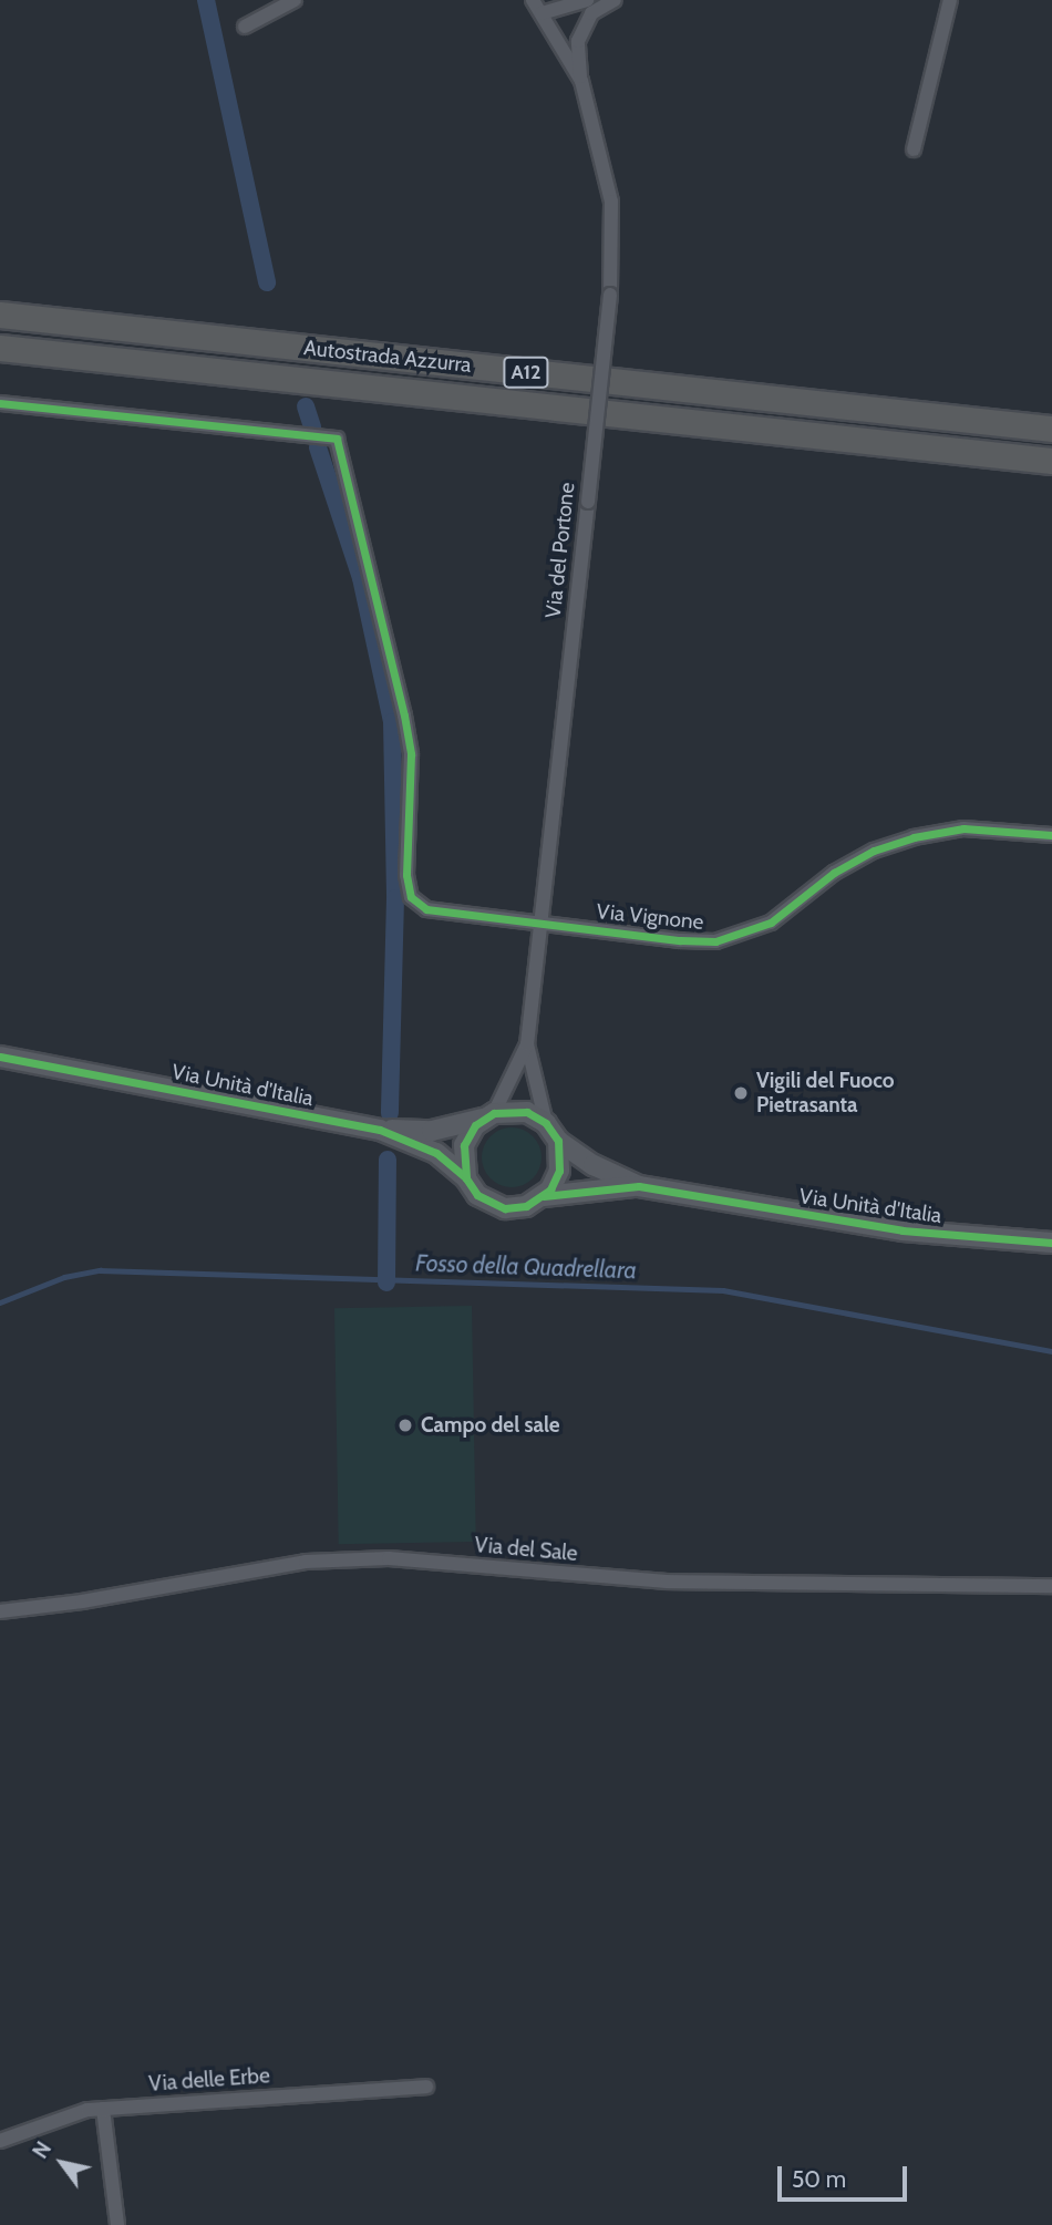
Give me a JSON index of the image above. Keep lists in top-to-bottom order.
{
  "streets": {
    "highway": ["Autostrada Azzurra", "A12"],
    "main road": ["Via Unità d'Italia"],
    "street": [
      "Via del Portone",
      "Via Vignone",
      "Via del Sale",
      "Via delle Erbe"
    ]
  },
  "crossings": [
    ["Via del Portone", "Via Vignone"],
    ["Via del Portone", "Via Unità d'Italia"]
  ],
  "water": ["Fosso della Quadrellara"],
  "places": ["Vigili del Fuoco Pietrasanta", "Campo del sale"],
  "scale_bar": "50 m",
  "north": "top left"
}
